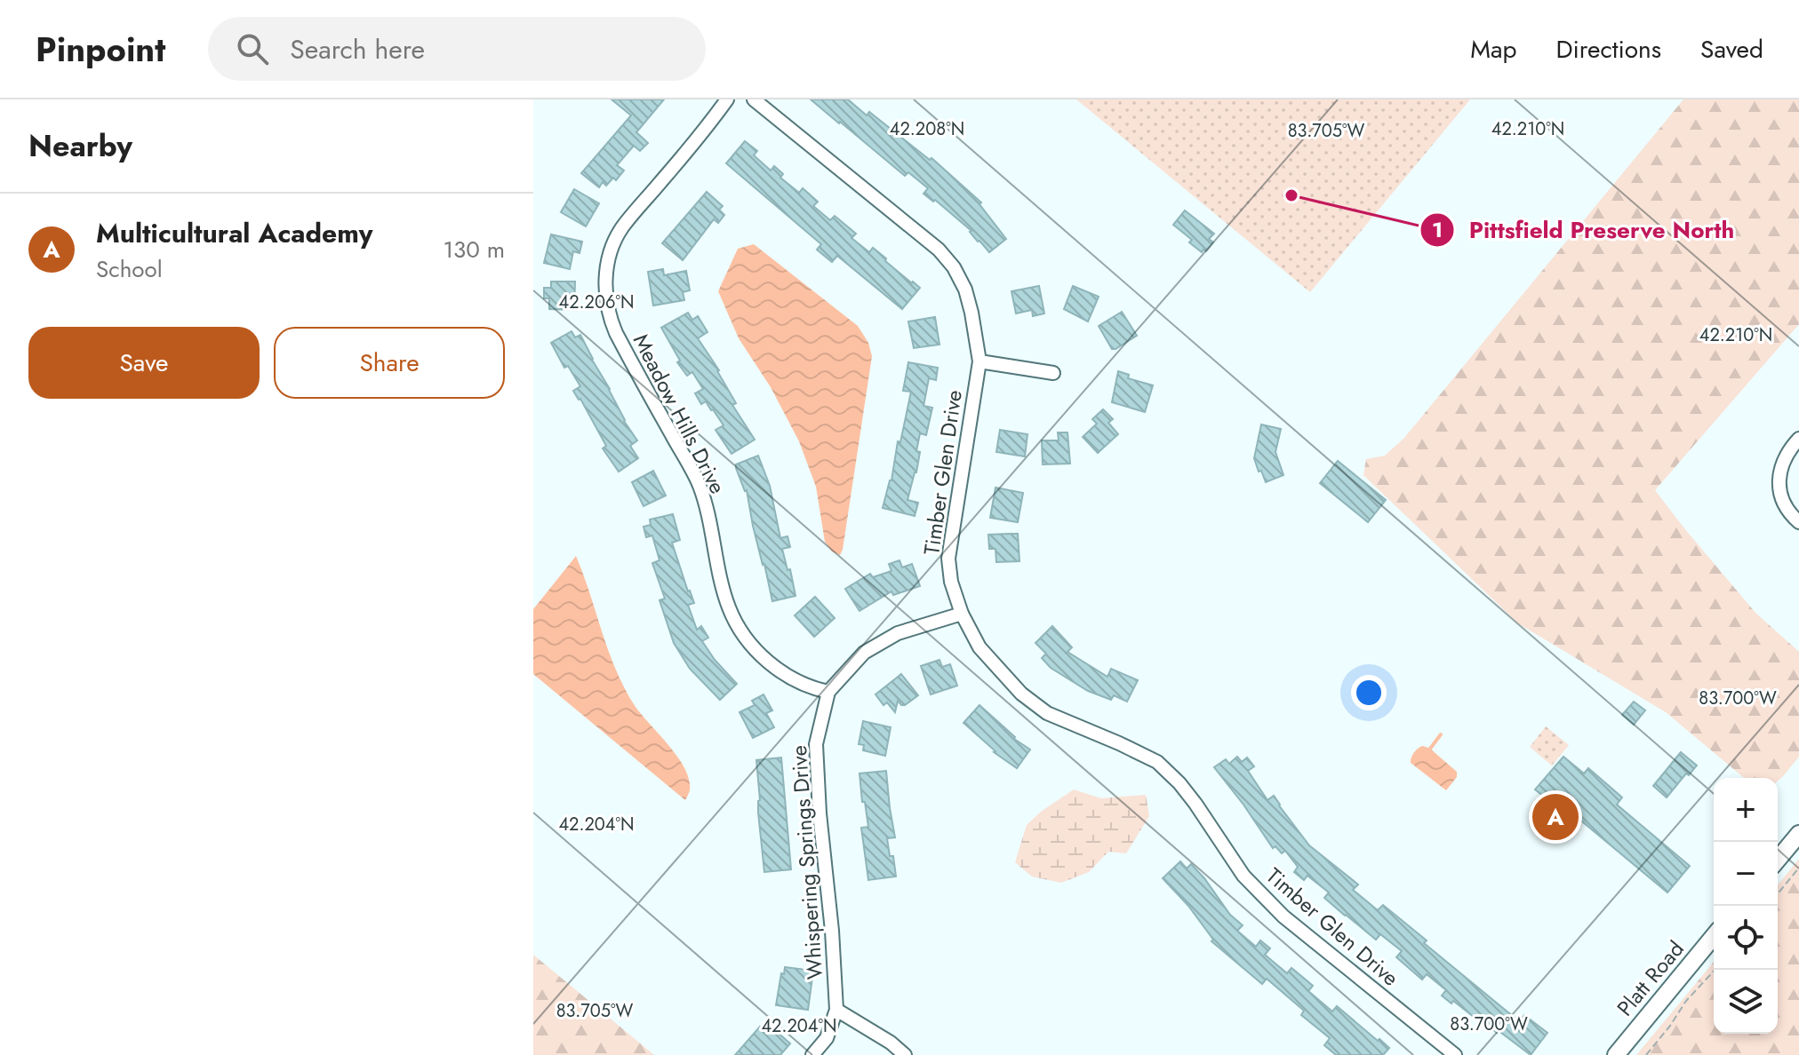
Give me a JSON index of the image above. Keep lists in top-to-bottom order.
{
  "streets": {
    "main road": ["Platt Road"],
    "street": ["Meadow Hills Drive", "Timber Glen Drive", "Whispering Springs Drive"]
  },
  "crossings": [
    ["Meadow Hills Drive", "Whispering Springs Drive"],
    ["Timber Glen Drive", "Whispering Springs Drive"]
  ],
  "places": ["Pittsfield Preserve North"],
  "page": {
    "header": "Pinpoint",
    "search": "Search here",
    "nav": ["Map", "Directions", "Saved"],
    "heading": "Nearby",
    "list": [
      {
        "mark": "A",
        "name": "Multicultural Academy",
        "note": "School",
        "value": "130 m"
      }
    ],
    "buttons": ["Save", "Share"],
    "map_buttons": ["+", "−"],
    "pins": "A"
  },
  "coordinates": [
    "42.208°N",
    "42.210°N",
    "83.705°W",
    "42.206°N",
    "83.700°W",
    "42.204°N"
  ]
}
